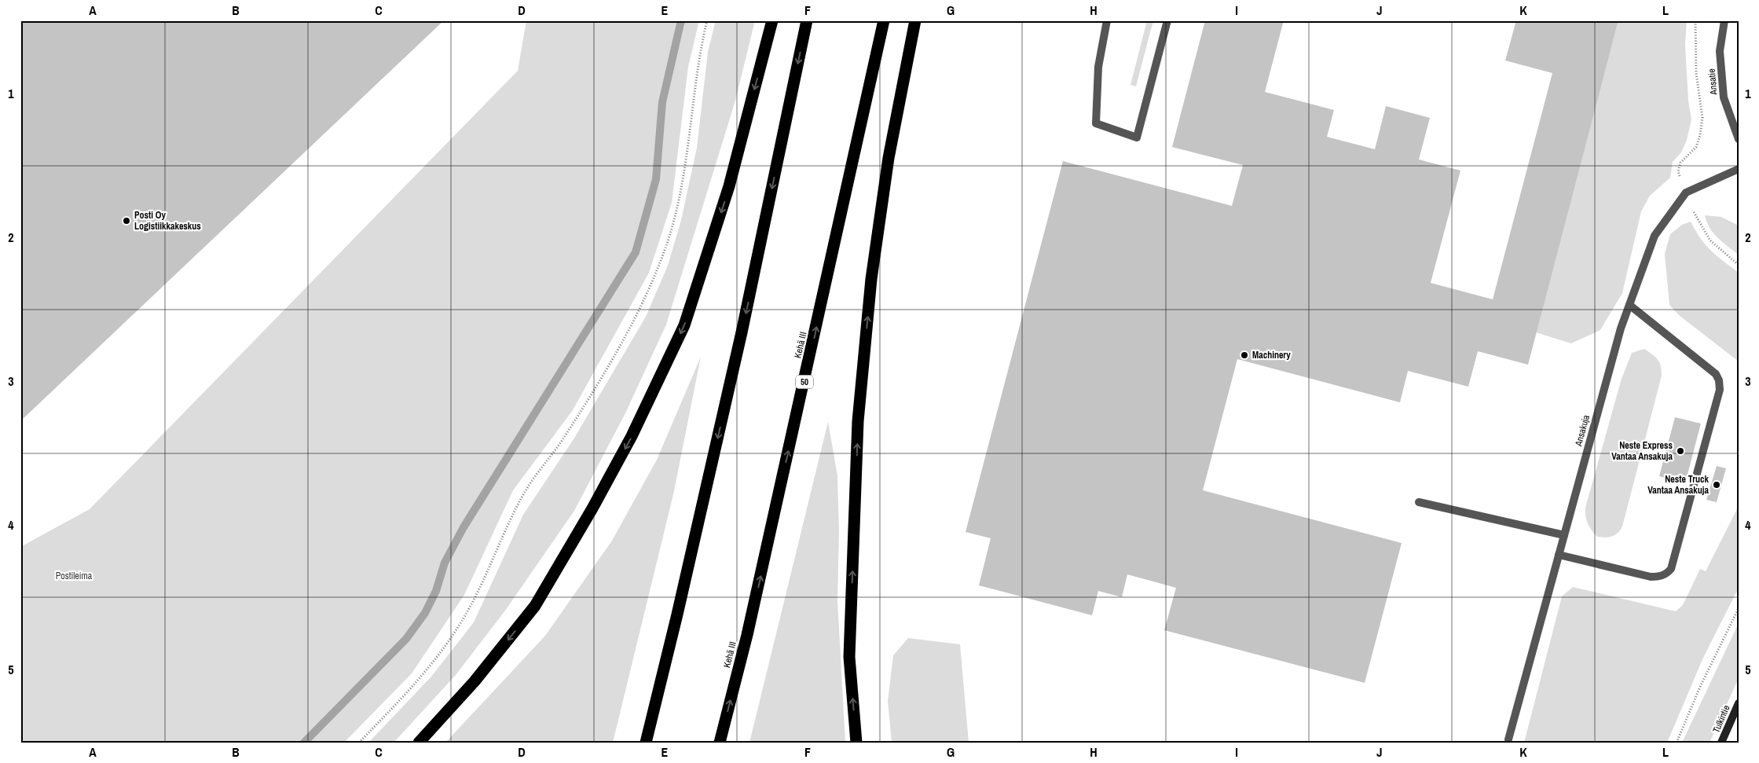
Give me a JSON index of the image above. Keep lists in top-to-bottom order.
{
  "streets": {
    "highway": ["Kehä III", "50"],
    "main road": ["Tulkintie"],
    "street": ["Ansatie", "Ansakuja"]
  },
  "parks": ["Postileima"],
  "places": [
    "Posti Oy Logistiikkakeskus",
    "Machinery",
    "Neste Express Vantaa Ansakuja",
    "Neste Truck Vantaa Ansakuja"
  ],
  "grid": {
    "columns": [
      "A",
      "B",
      "C",
      "D",
      "E",
      "F",
      "G",
      "H",
      "I",
      "J",
      "K",
      "L"
    ],
    "rows": [
      "1",
      "2",
      "3",
      "4",
      "5"
    ]
  }
}
